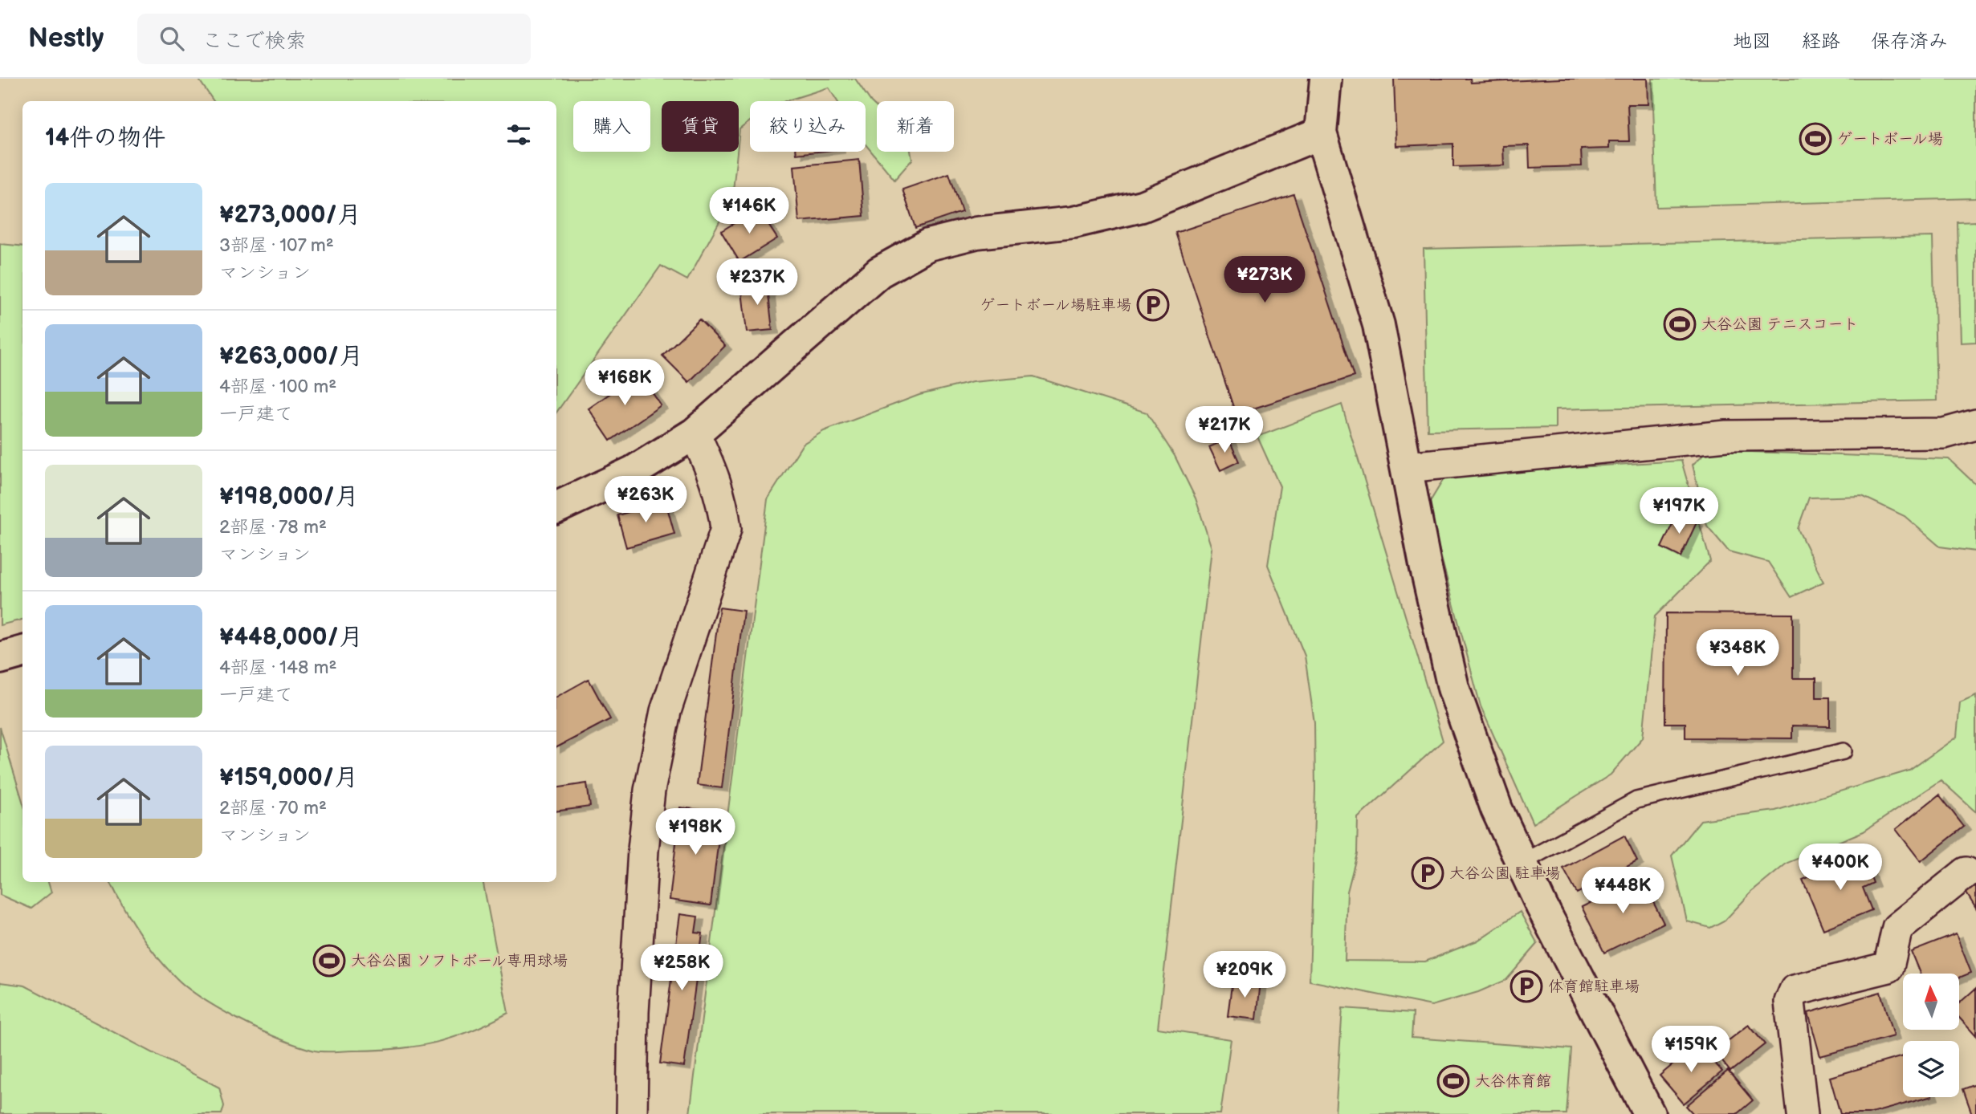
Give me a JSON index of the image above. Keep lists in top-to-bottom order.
{
  "places": {
    "sports": [
      "ゲートボール場",
      "大谷公園 テニスコート",
      "大谷公園 ソフトボール専用球場",
      "大谷体育館"
    ],
    "parking": ["ゲートボール場駐車場", "大谷公園 駐車場", "体育館駐車場"]
  },
  "north": "top",
  "page": {
    "header": "Nestly",
    "search": "ここで検索",
    "nav": ["地図", "経路", "保存済み"],
    "chip": [
      "購入",
      "賃貸",
      "絞り込み",
      "新着"
    ],
    "heading": "14件の物件",
    "list": [
      {
        "name": "¥273,000/月",
        "note": "3部屋 · 107 m² · マンション"
      },
      {
        "name": "¥263,000/月",
        "note": "4部屋 · 100 m² · 一戸建て"
      },
      {
        "name": "¥198,000/月",
        "note": "2部屋 · 78 m² · マンション"
      },
      {
        "name": "¥448,000/月",
        "note": "4部屋 · 148 m² · 一戸建て"
      },
      {
        "name": "¥159,000/月",
        "note": "2部屋 · 70 m² · マンション"
      }
    ],
    "price": [
      "¥146K",
      "¥273K",
      "¥237K",
      "¥168K",
      "¥217K",
      "¥263K",
      "¥197K",
      "¥348K",
      "¥198K",
      "¥400K",
      "¥448K",
      "¥258K",
      "¥209K",
      "¥159K"
    ]
  }
}
